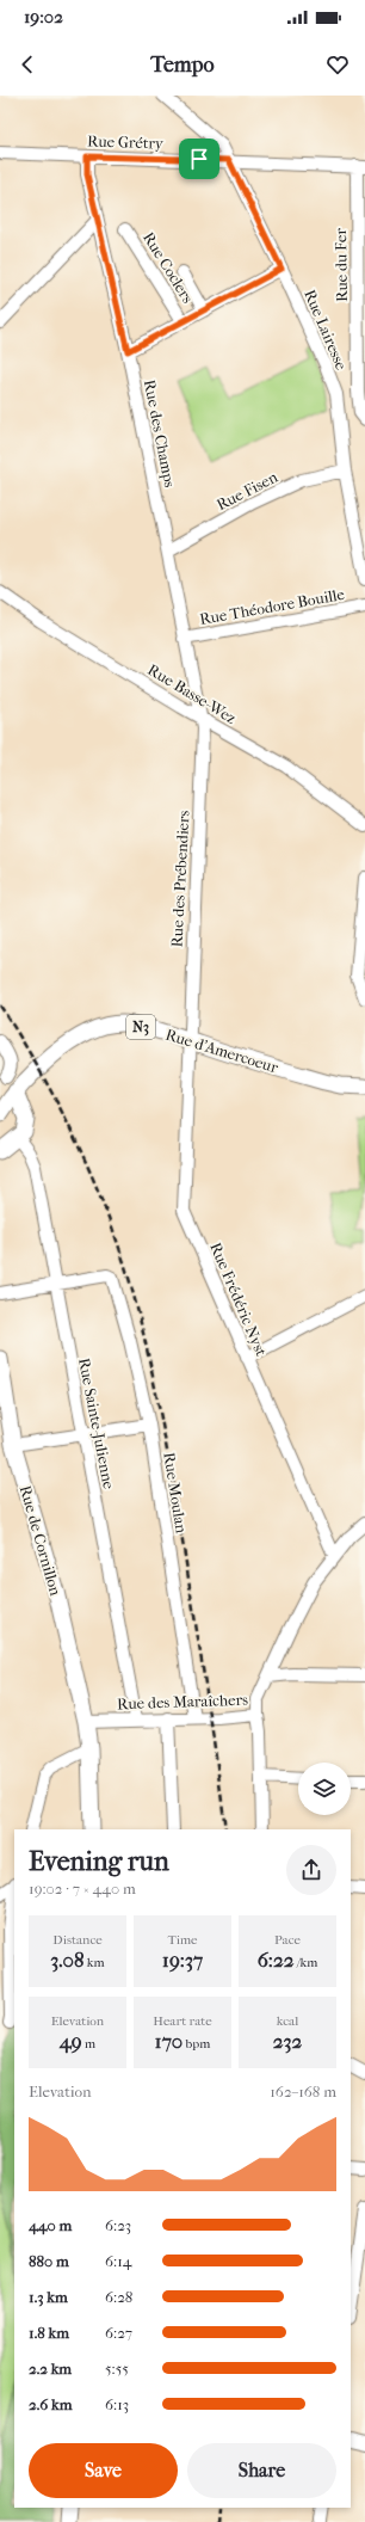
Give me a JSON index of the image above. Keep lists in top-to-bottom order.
{
  "streets": {
    "main road": ["N3", "Rue d'Amercoeur", "Rue de Cornillon"],
    "street": [
      "Rue Grétry",
      "Rue du Fer",
      "Rue Coclers",
      "Rue Lairesse",
      "Rue des Champs",
      "Rue Fisen",
      "Rue Théodore Bouille",
      "Rue Basse-Wez",
      "Rue des Prébendiers",
      "Rue Frédéric Nyst",
      "Rue Sainte-Julienne",
      "Rue Moulan",
      "Rue des Maraîchers"
    ]
  },
  "crossings": [
    ["Rue Grétry", "Rue du Fer"],
    ["Rue Grétry", "Rue Lairesse"],
    ["Rue Grétry", "Rue des Champs"],
    ["Rue Lairesse", "Rue Fisen"],
    ["Rue des Champs", "Rue Fisen"],
    ["Rue des Champs", "Rue Théodore Bouille"],
    ["Rue des Champs", "Rue Basse-Wez"],
    ["Rue des Champs", "Rue des Prébendiers"],
    ["Rue Basse-Wez", "Rue des Prébendiers"],
    ["Rue des Prébendiers", "Rue d'Amercoeur"],
    ["Rue des Prébendiers", "Rue Frédéric Nyst"],
    ["N3", "Rue d'Amercoeur"],
    ["Rue d'Amercoeur", "Rue Frédéric Nyst"],
    ["Rue Frédéric Nyst", "Rue des Maraîchers"],
    ["Rue Sainte-Julienne", "Rue Moulan"],
    ["Rue Sainte-Julienne", "Rue des Maraîchers"],
    ["Rue Moulan", "Rue des Maraîchers"],
    ["Rue de Cornillon", "Rue des Maraîchers"]
  ],
  "page": {
    "status": "19:02",
    "header": "Tempo",
    "heading": ["Evening run", "19:02 · 7 × 440 m"],
    "stats": [
      ["Distance", "3.08 km"],
      ["Time", "19:37"],
      ["Pace", "6:22 /km"],
      ["Elevation", "49 m"],
      ["Heart rate", "170 bpm"],
      ["kcal", "232"]
    ],
    "chart": ["Elevation", "162–168 m"],
    "list": [
      {
        "name": "440 m",
        "note": "6:23"
      },
      {
        "name": "880 m",
        "note": "6:14"
      },
      {
        "name": "1.3 km",
        "note": "6:28"
      },
      {
        "name": "1.8 km",
        "note": "6:27"
      },
      {
        "name": "2.2 km",
        "note": "5:55"
      },
      {
        "name": "2.6 km",
        "note": "6:13"
      }
    ],
    "buttons": ["Save", "Share"]
  }
}
